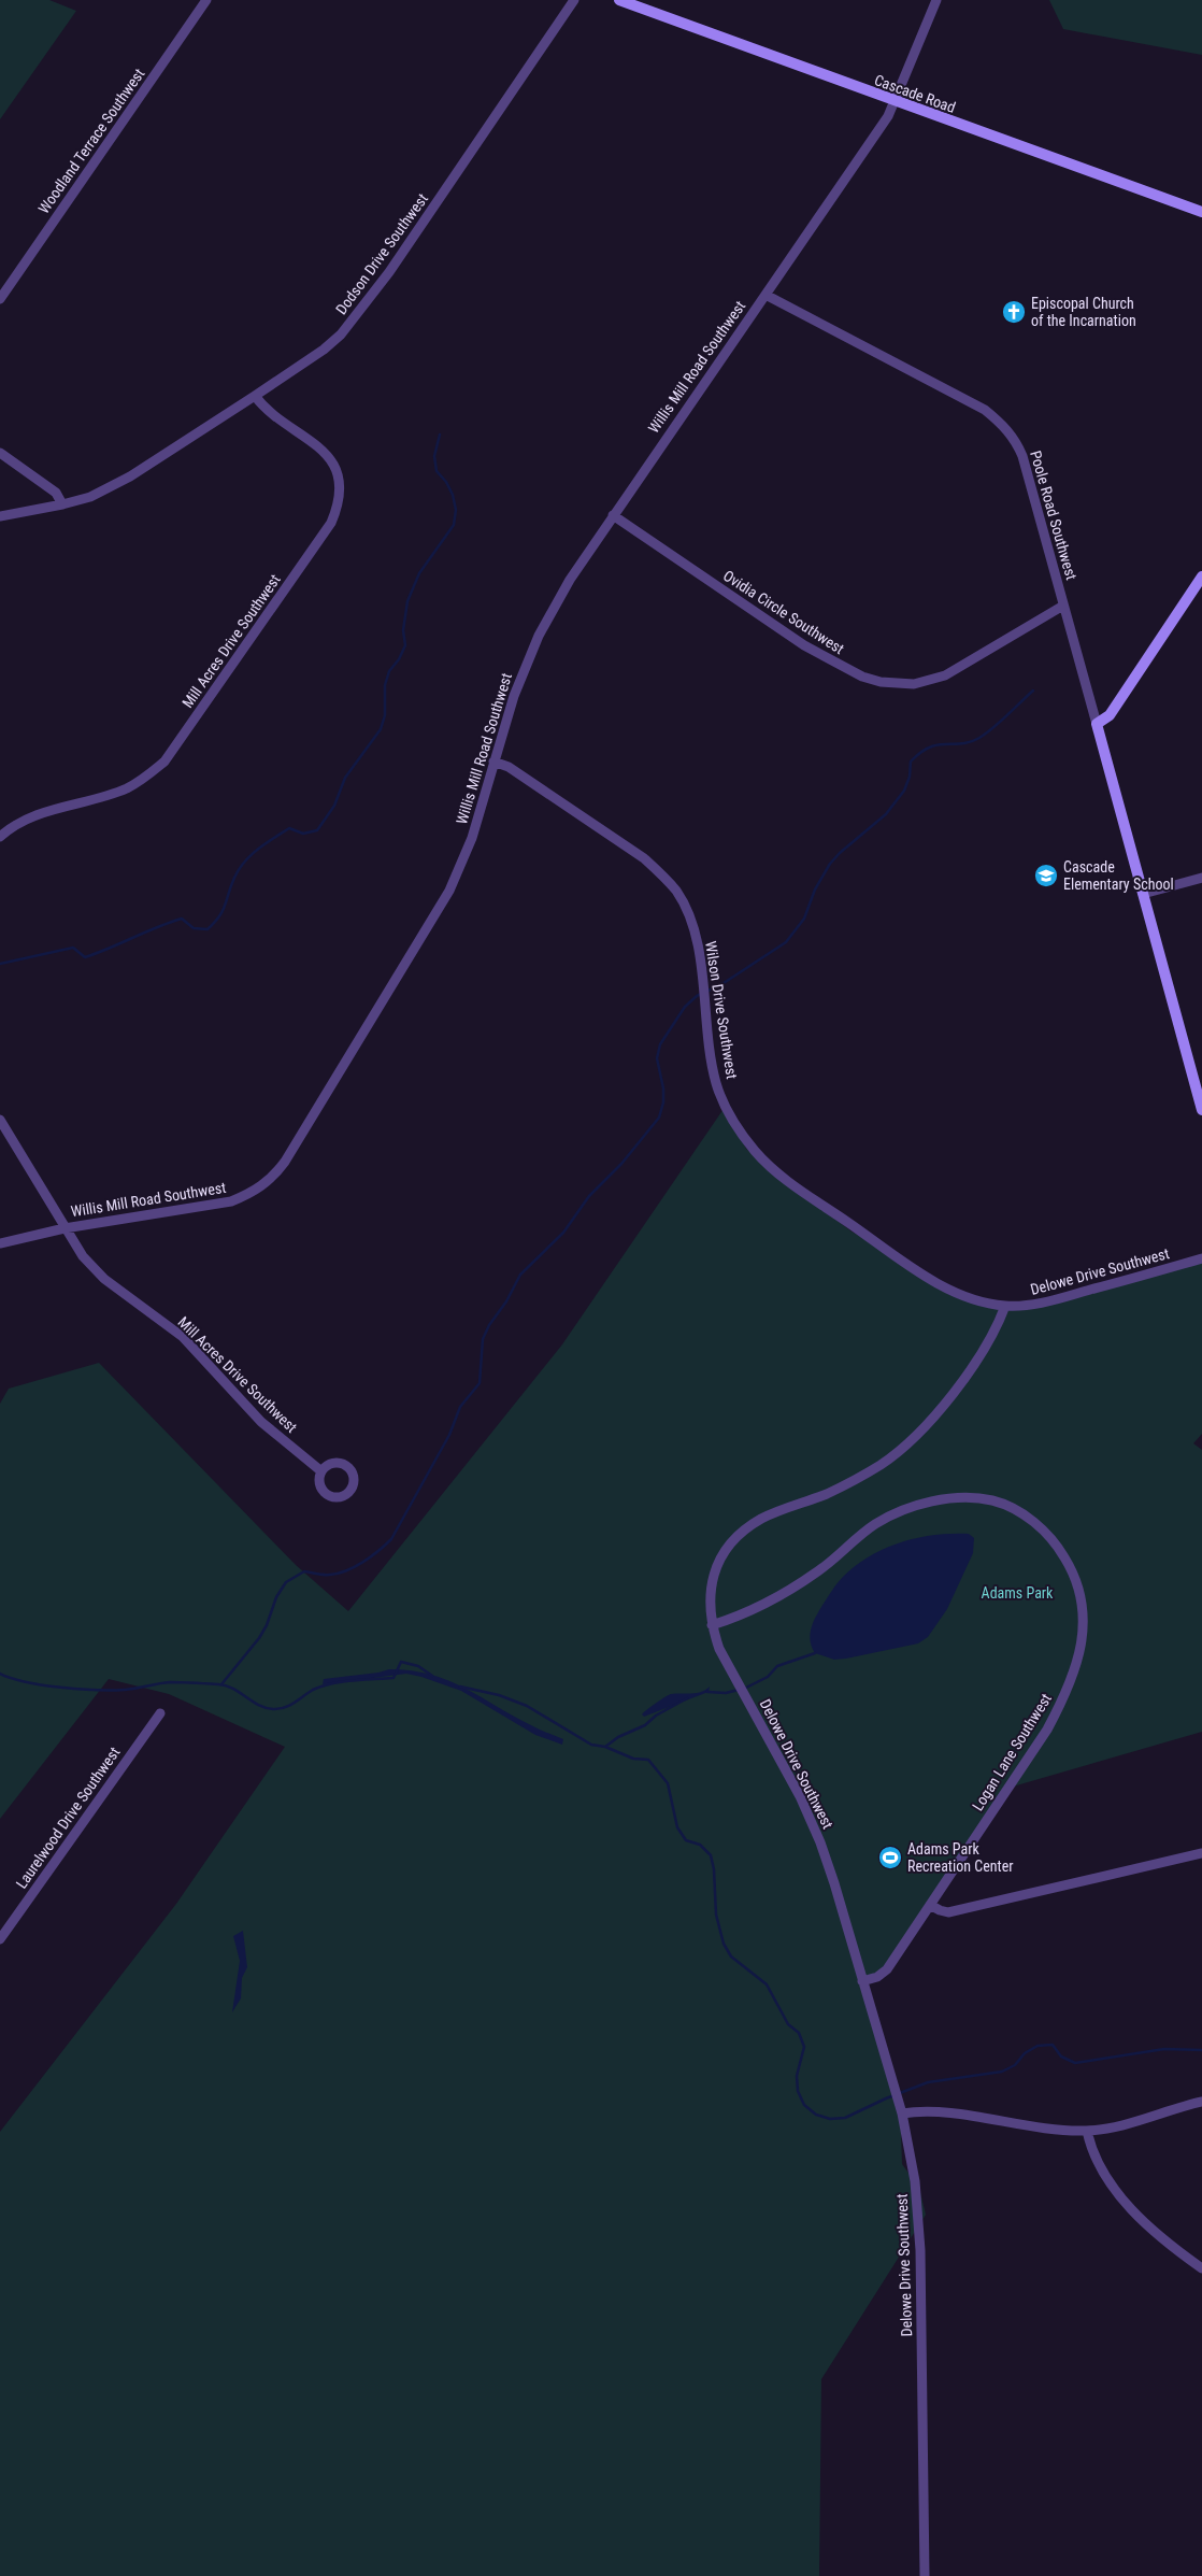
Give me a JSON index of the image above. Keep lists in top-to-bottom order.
{
  "streets": {
    "main road": ["Cascade Road"],
    "street": [
      "Woodland Terrace Southwest",
      "Dodson Drive Southwest",
      "Willis Mill Road Southwest",
      "Poole Road Southwest",
      "Ovidia Circle Southwest",
      "Mill Acres Drive Southwest",
      "Wilson Drive Southwest",
      "Delowe Drive Southwest",
      "Logan Lane Southwest",
      "Laurelwood Drive Southwest"
    ]
  },
  "crossings": [
    ["Cascade Road", "Willis Mill Road Southwest"],
    ["Dodson Drive Southwest", "Mill Acres Drive Southwest"],
    ["Willis Mill Road Southwest", "Poole Road Southwest"],
    ["Willis Mill Road Southwest", "Ovidia Circle Southwest"],
    ["Willis Mill Road Southwest", "Mill Acres Drive Southwest"],
    ["Willis Mill Road Southwest", "Wilson Drive Southwest"],
    ["Poole Road Southwest", "Ovidia Circle Southwest"],
    ["Wilson Drive Southwest", "Delowe Drive Southwest"],
    ["Delowe Drive Southwest", "Logan Lane Southwest"]
  ],
  "parks": ["Adams Park"],
  "places": {
    "church": ["Episcopal Church of the Incarnation"],
    "school or university": ["Cascade Elementary School"],
    "sports": ["Adams Park Recreation Center"]
  }
}
